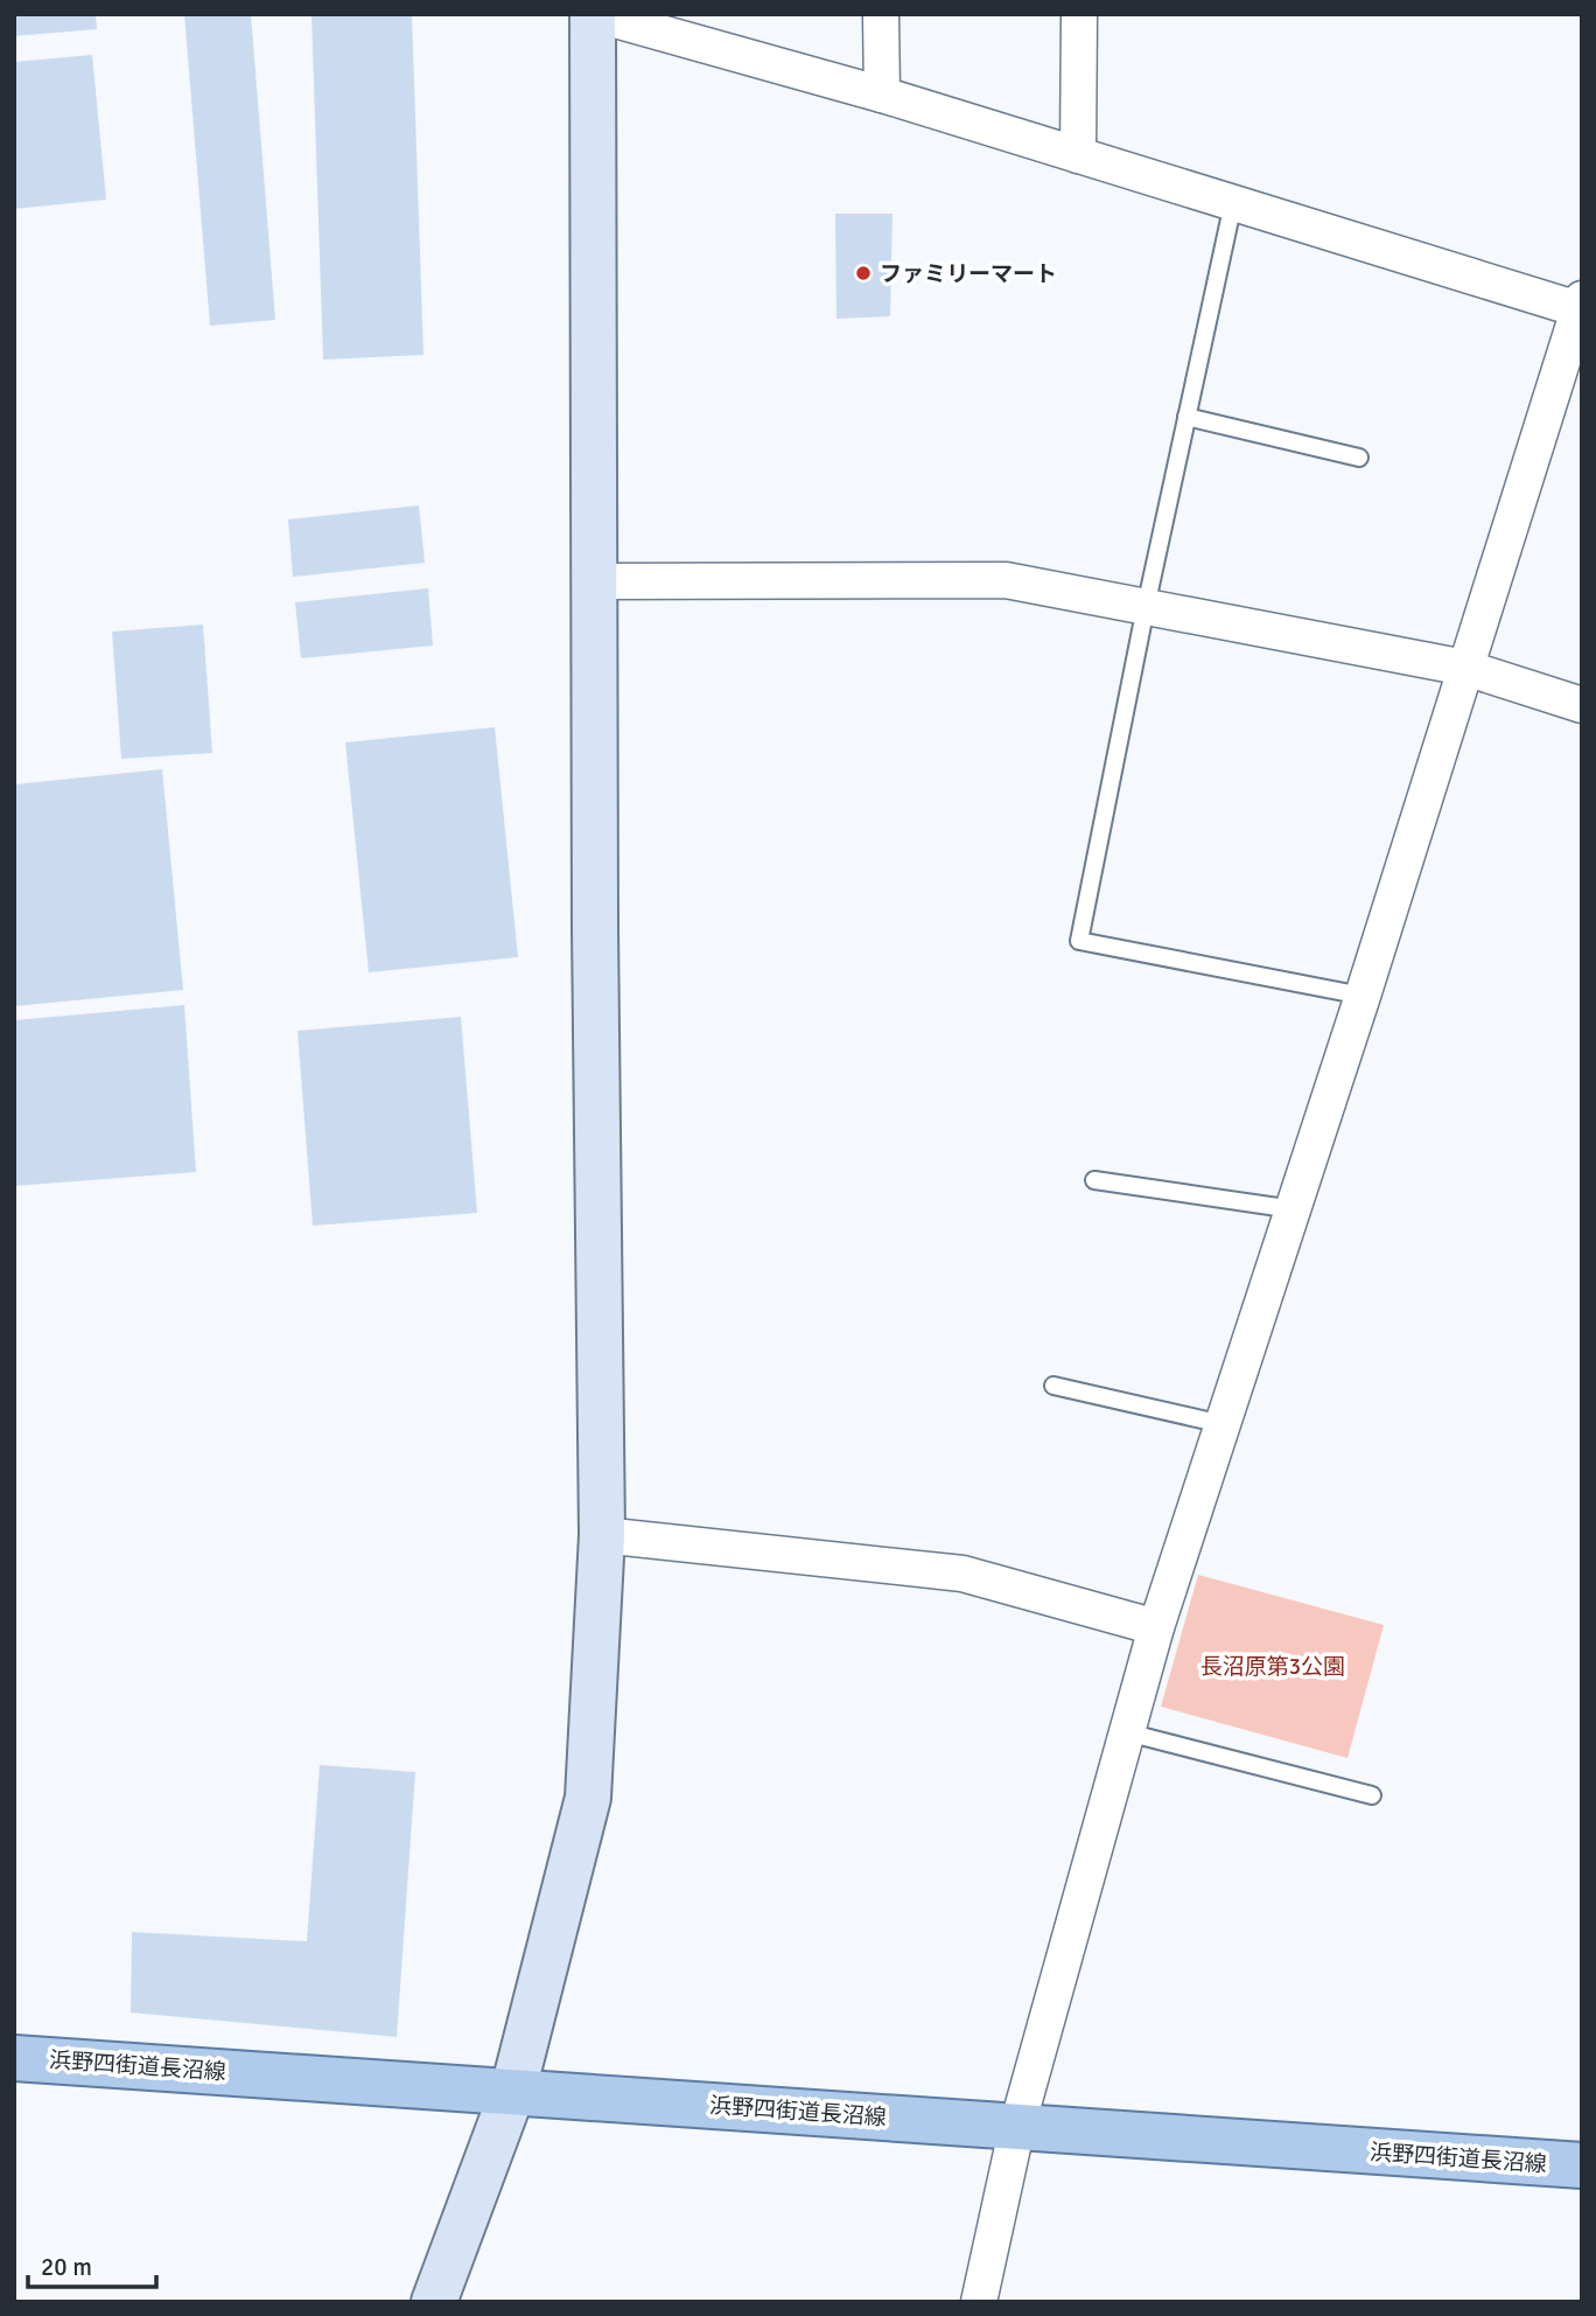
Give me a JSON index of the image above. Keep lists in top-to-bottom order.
{
  "streets": {
    "main road": ["浜野四街道長沼線"]
  },
  "parks": ["長沼原第3公園"],
  "places": ["ファミリーマート"],
  "scale_bar": "20 m"
}
